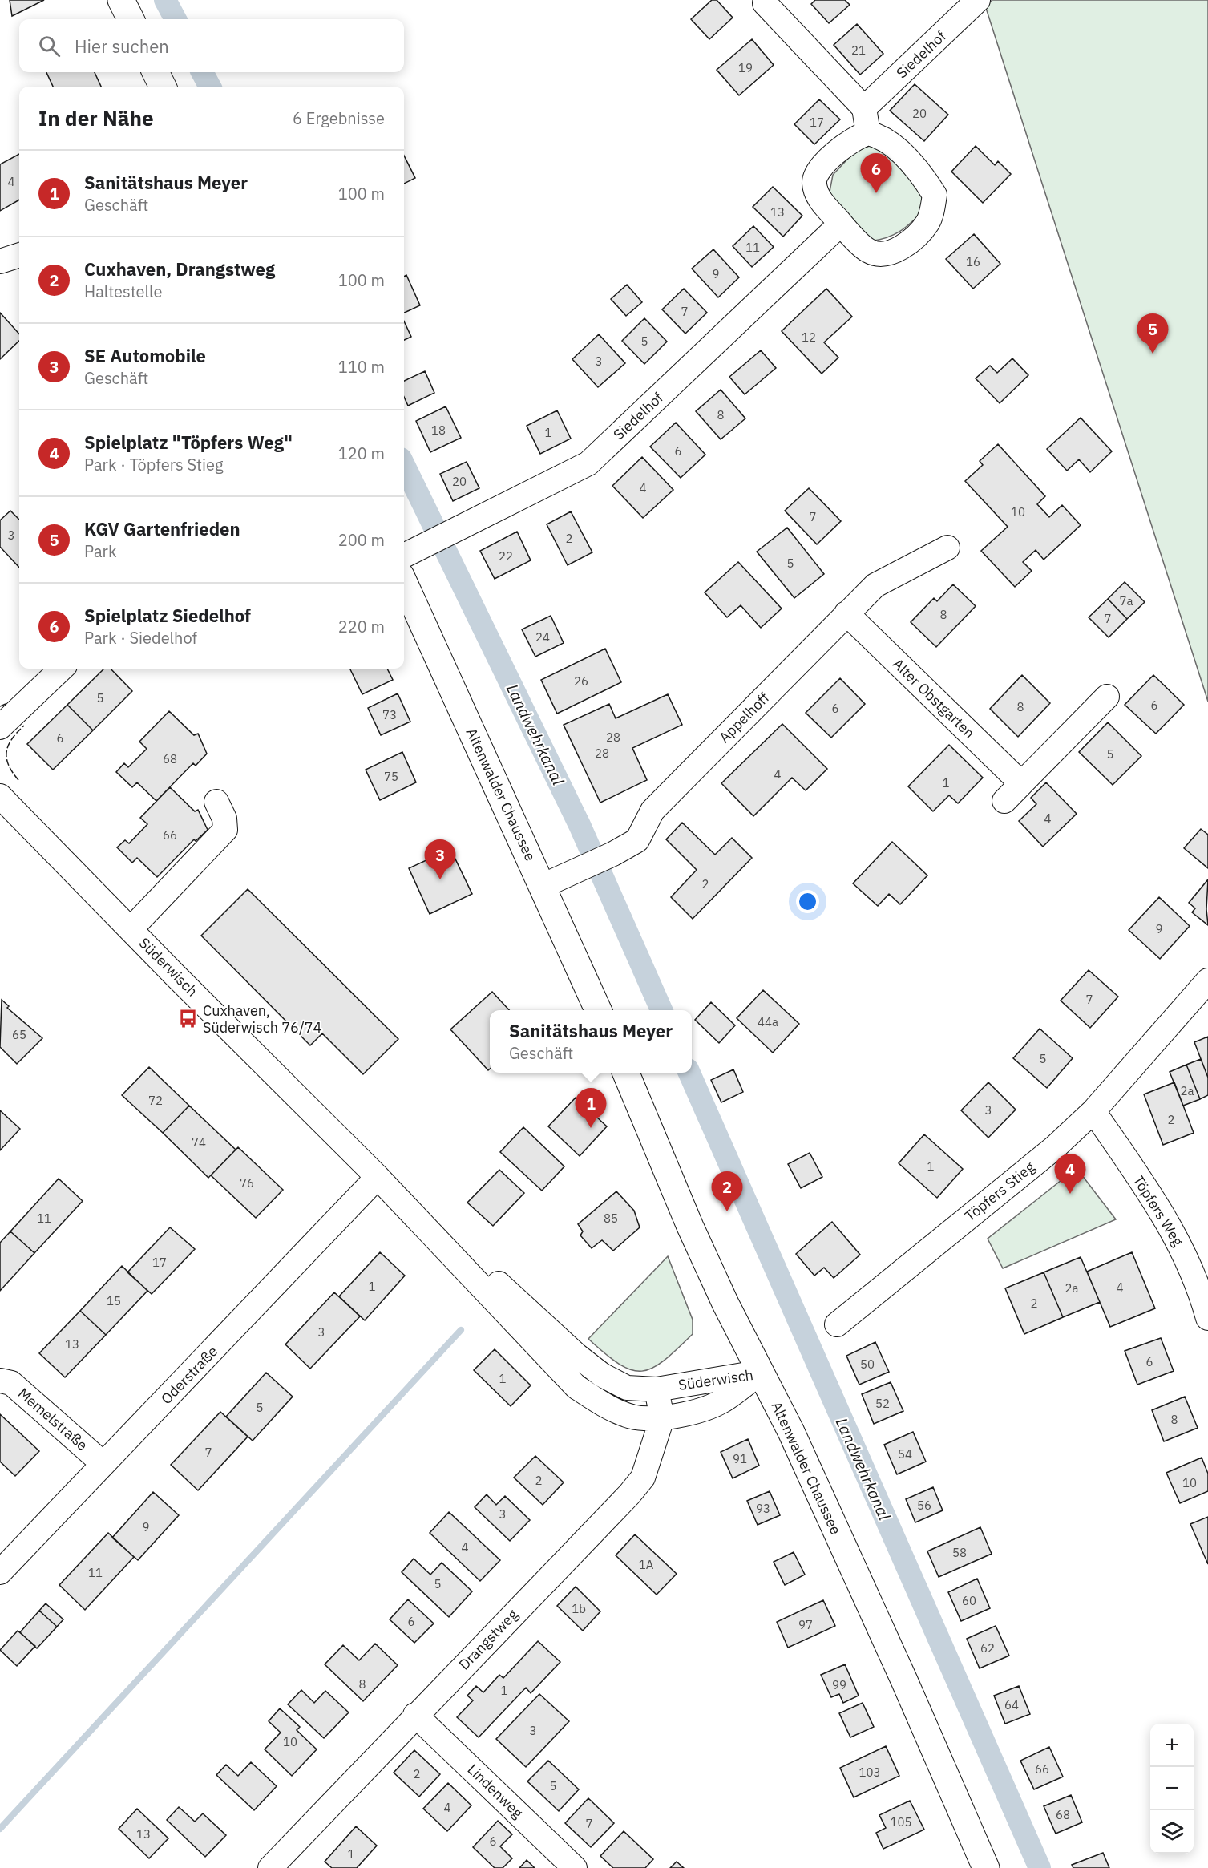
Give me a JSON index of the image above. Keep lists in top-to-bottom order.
{
  "streets": {
    "main road": ["Altenwalder Chaussee"],
    "street": [
      "Siedelhof",
      "Alter Obstgarten",
      "Appelhoff",
      "Süderwisch",
      "Töpfers Stieg",
      "Töpfers Weg",
      "Oderstraße",
      "Memelstraße",
      "Drangstweg",
      "Lindenweg"
    ]
  },
  "crossings": [
    ["Alter Obstgarten", "Appelhoff"],
    ["Appelhoff", "Altenwalder Chaussee"],
    ["Altenwalder Chaussee", "Süderwisch"],
    ["Süderwisch", "Oderstraße"],
    ["Süderwisch", "Drangstweg"],
    ["Töpfers Stieg", "Töpfers Weg"],
    ["Oderstraße", "Memelstraße"],
    ["Drangstweg", "Lindenweg"]
  ],
  "water": ["Landwehrkanal"],
  "places": {
    "bus stop": ["Cuxhaven, Süderwisch 76/74"]
  },
  "house_numbers": [
    "21",
    "19",
    "20",
    "17",
    "4",
    "13",
    "11",
    "16",
    "9",
    "7",
    "12",
    "5",
    "3",
    "8",
    "18",
    "1",
    "6",
    "20",
    "4",
    "10",
    "7",
    "3",
    "2",
    "22",
    "5",
    "7a",
    "8",
    "7",
    "24",
    "26",
    "5",
    "6",
    "8",
    "6",
    "73",
    "28",
    "6",
    "28",
    "5",
    "68",
    "4",
    "75",
    "1",
    "4",
    "66",
    "2",
    "9",
    "7",
    "44a",
    "65",
    "5",
    "2a",
    "72",
    "3",
    "2",
    "74",
    "1",
    "76",
    "11",
    "85",
    "17",
    "1",
    "4",
    "2a",
    "15",
    "2",
    "3",
    "13",
    "6",
    "50",
    "1",
    "52",
    "5",
    "8",
    "7",
    "54",
    "91",
    "2",
    "10",
    "56",
    "93",
    "3",
    "9",
    "4",
    "58",
    "1A",
    "11",
    "5",
    "60",
    "1b",
    "6",
    "97",
    "62",
    "8",
    "99",
    "1",
    "64",
    "3",
    "10",
    "66",
    "103",
    "2",
    "5",
    "4",
    "68",
    "105",
    "7",
    "13",
    "6",
    "1"
  ],
  "page": {
    "search": "Hier suchen",
    "heading": ["In der Nähe", "6 Ergebnisse"],
    "list": [
      {
        "mark": "1",
        "name": "Sanitätshaus Meyer",
        "note": "Geschäft",
        "value": "100 m"
      },
      {
        "mark": "2",
        "name": "Cuxhaven, Drangstweg",
        "note": "Haltestelle",
        "value": "100 m"
      },
      {
        "mark": "3",
        "name": "SE Automobile",
        "note": "Geschäft",
        "value": "110 m"
      },
      {
        "mark": "4",
        "name": "Spielplatz \"Töpfers Weg\"",
        "note": "Park · Töpfers Stieg",
        "value": "120 m"
      },
      {
        "mark": "5",
        "name": "KGV Gartenfrieden",
        "note": "Park",
        "value": "200 m"
      },
      {
        "mark": "6",
        "name": "Spielplatz Siedelhof",
        "note": "Park · Siedelhof",
        "value": "220 m"
      }
    ],
    "pins": [
      "6",
      "5",
      "3",
      "1",
      "4",
      "2"
    ],
    "popup": ["Sanitätshaus Meyer", "Geschäft"],
    "map_buttons": ["+", "−"]
  }
}
